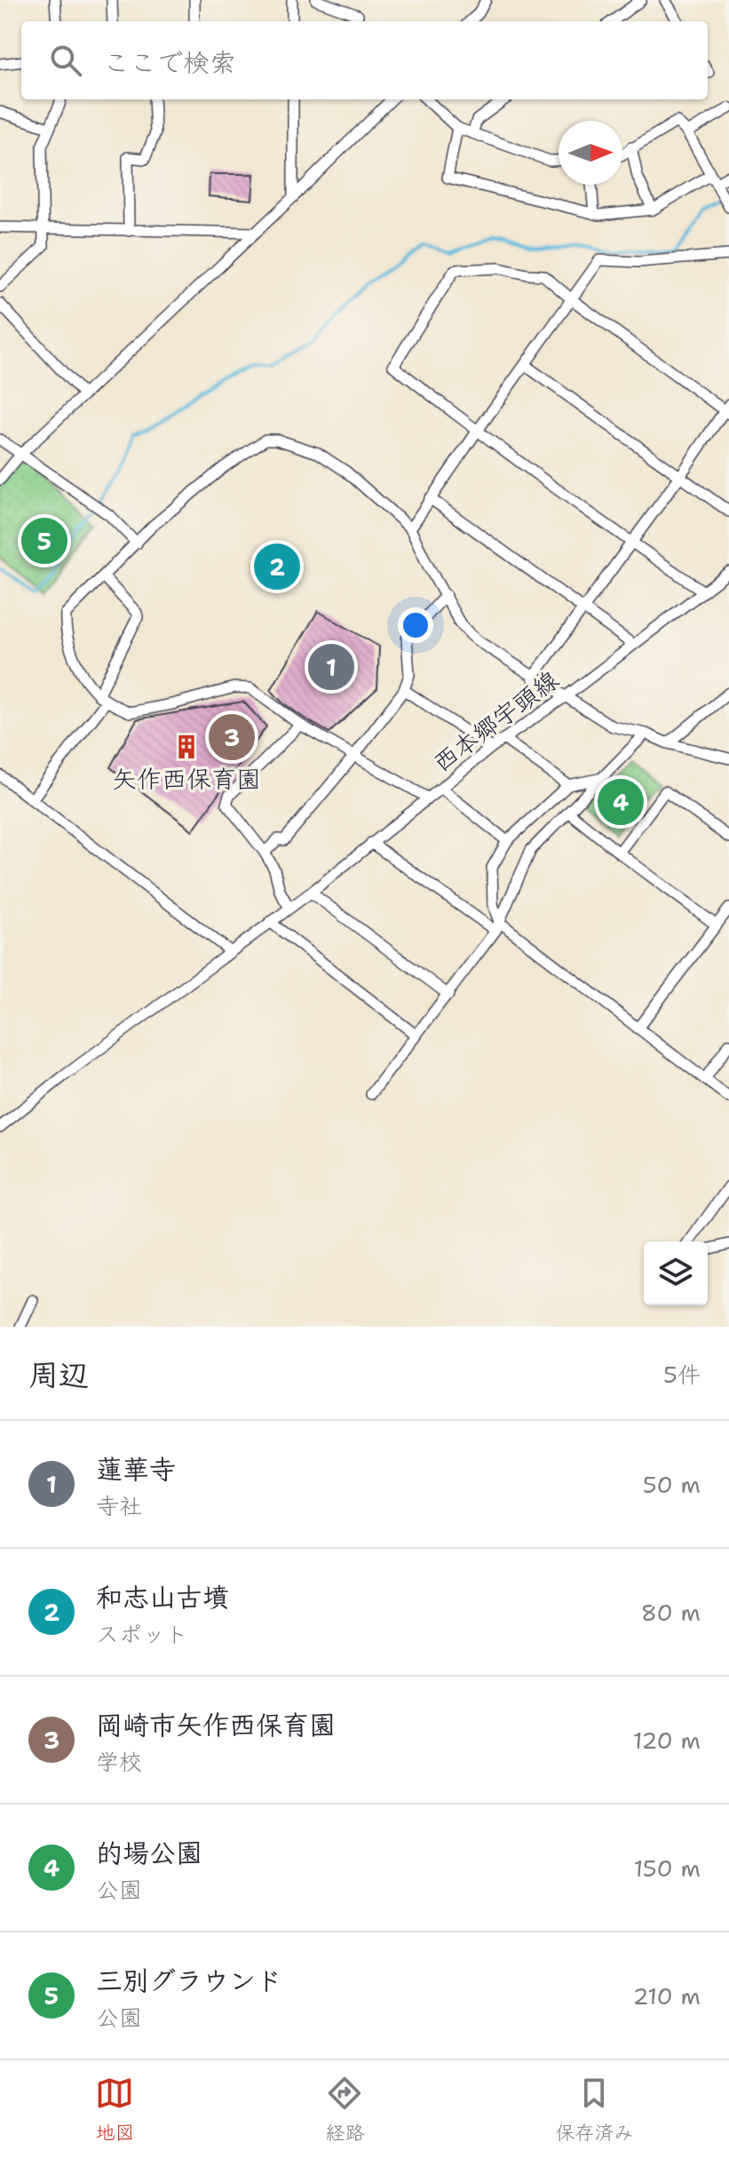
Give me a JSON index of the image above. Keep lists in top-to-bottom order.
{
  "streets": {
    "street": ["西本郷宇頭線"]
  },
  "places": {
    "building": ["矢作西保育園"]
  },
  "north": "right",
  "page": {
    "search": "ここで検索",
    "pins": [
      "5",
      "2",
      "1",
      "3",
      "4"
    ],
    "heading": ["周辺", "5件"],
    "list": [
      {
        "mark": "1",
        "name": "蓮華寺",
        "note": "寺社",
        "value": "50 m"
      },
      {
        "mark": "2",
        "name": "和志山古墳",
        "note": "スポット",
        "value": "80 m"
      },
      {
        "mark": "3",
        "name": "岡崎市矢作西保育園",
        "note": "学校",
        "value": "120 m"
      },
      {
        "mark": "4",
        "name": "的場公園",
        "note": "公園",
        "value": "150 m"
      },
      {
        "mark": "5",
        "name": "三別グラウンド",
        "note": "公園",
        "value": "210 m"
      }
    ],
    "nav": ["地図", "経路", "保存済み"]
  }
}
